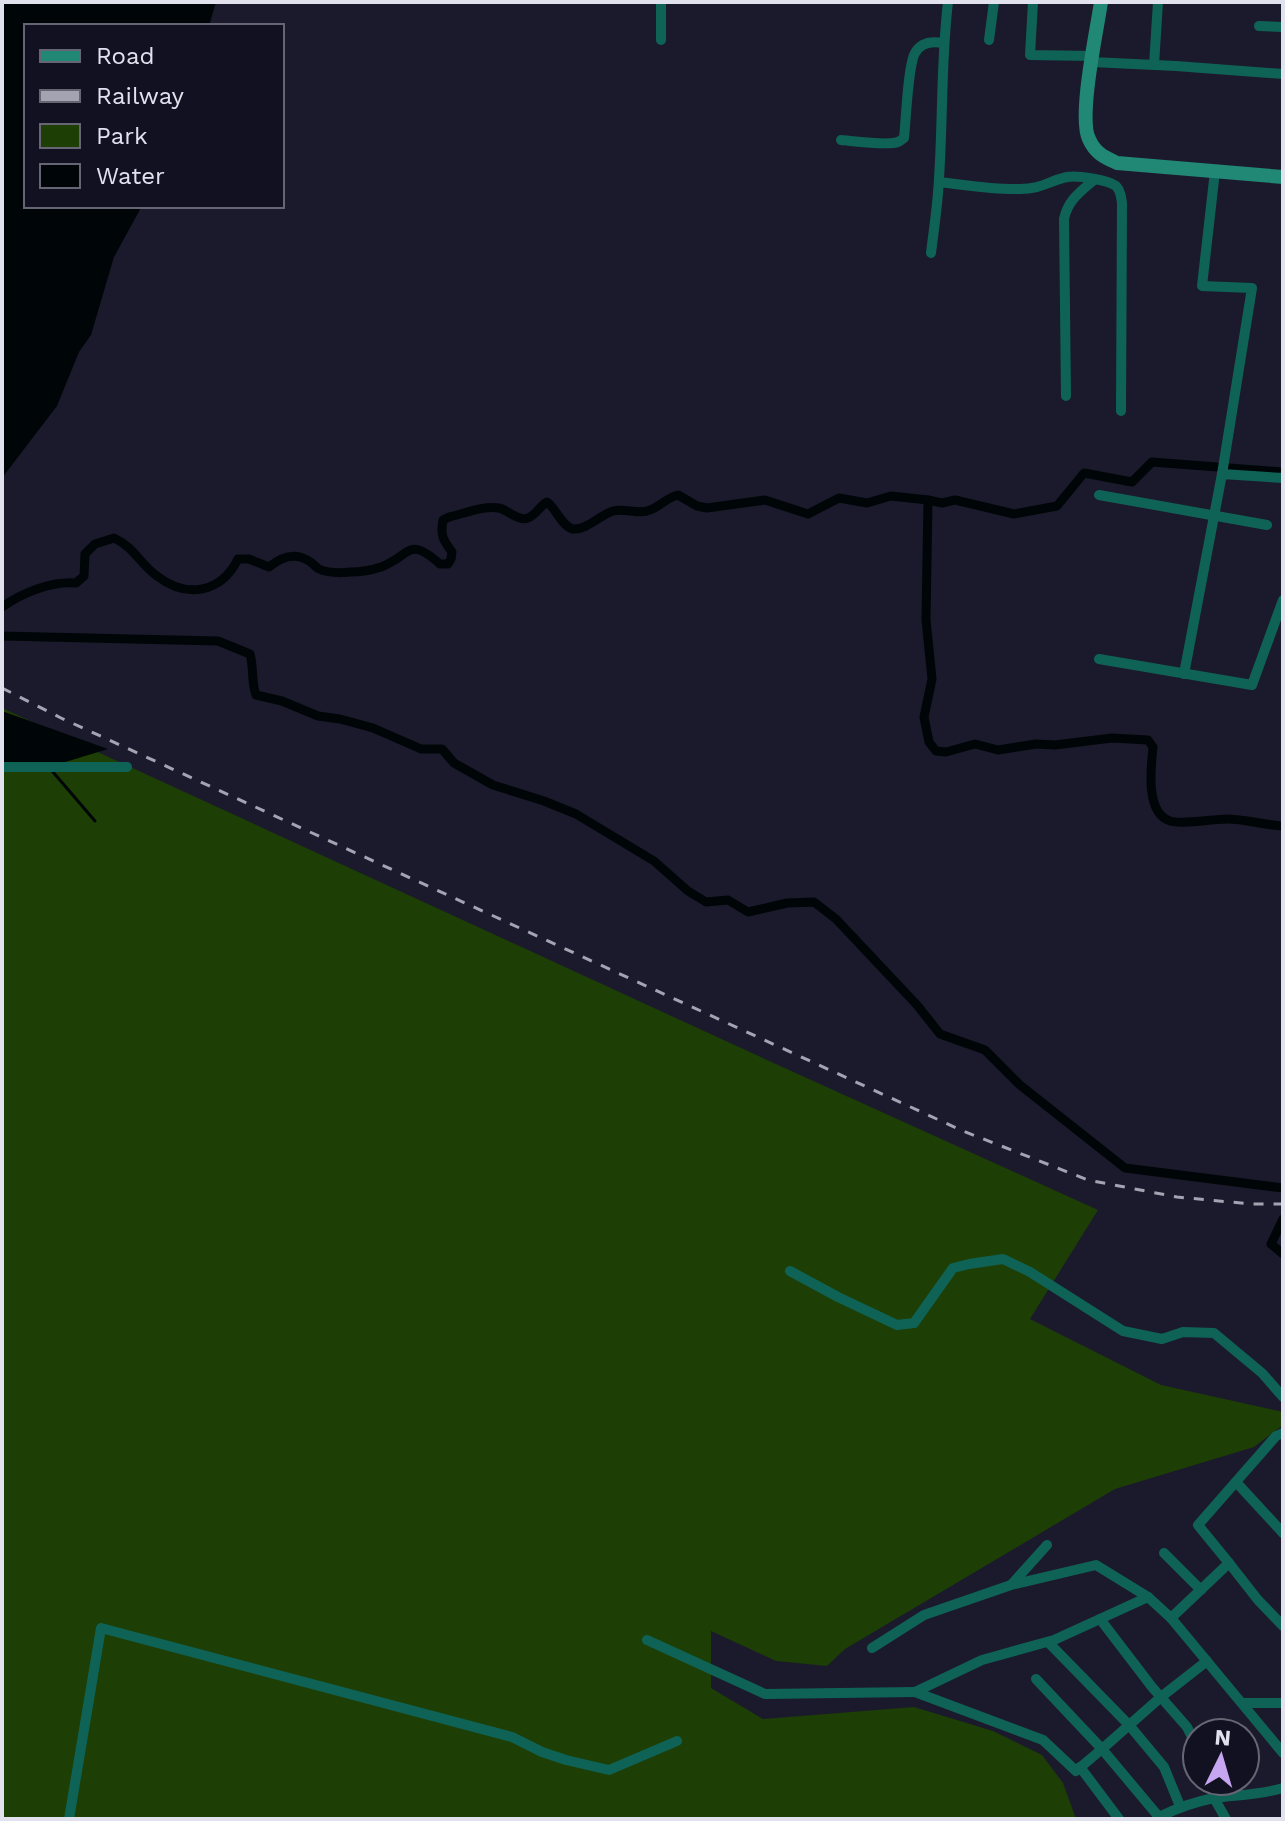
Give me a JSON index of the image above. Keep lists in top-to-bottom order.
{
  "legend": [
    "Road",
    "Railway",
    "Park",
    "Water"
  ],
  "north": "top"
}
